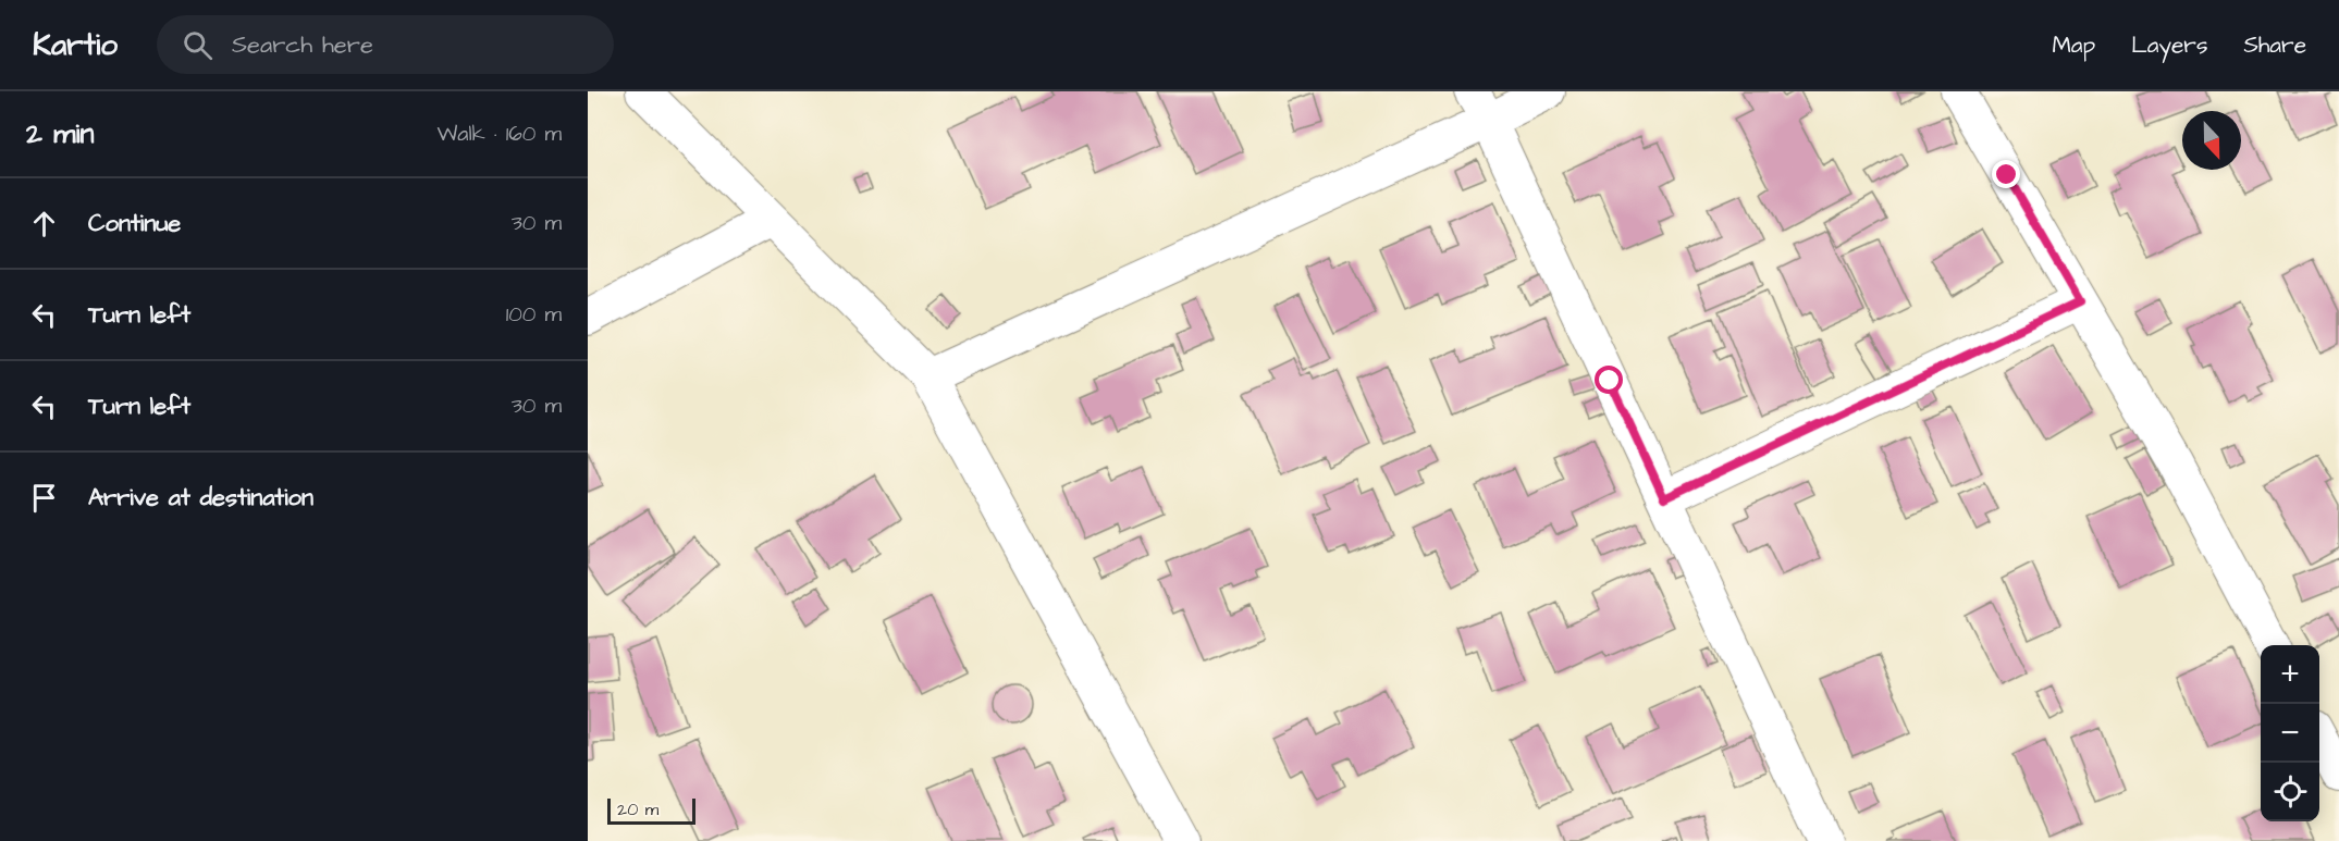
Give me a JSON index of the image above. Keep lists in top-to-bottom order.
{
  "scale_bar": "20 m",
  "north": "bottom",
  "page": {
    "header": "Kartio",
    "search": "Search here",
    "nav": ["Map", "Layers", "Share"],
    "heading": ["2 min", "Walk · 160 m"],
    "list": [
      ["Continue", "30 m"],
      ["Turn left", "100 m"],
      ["Turn left", "30 m"],
      "Arrive at destination"
    ],
    "map_buttons": ["+", "−"],
    "scale": "20 m"
  }
}
